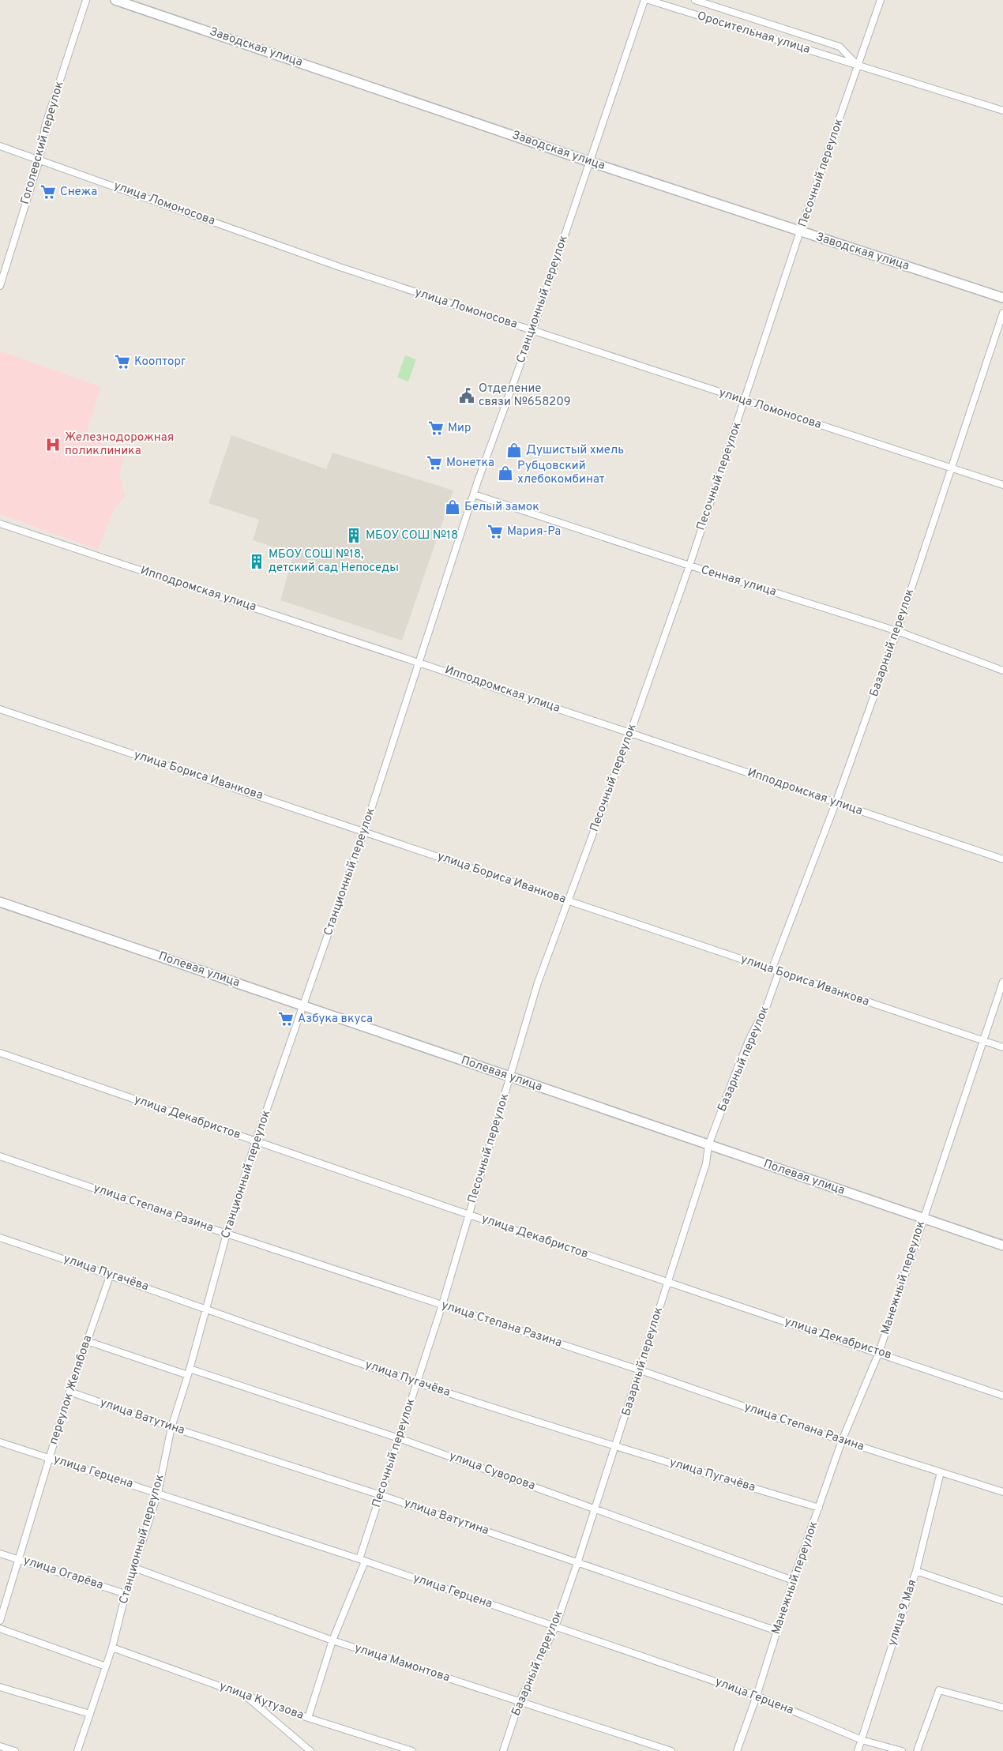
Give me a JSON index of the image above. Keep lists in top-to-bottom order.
{
  "streets": {
    "street": [
      "Оросительная улица",
      "Заводская улица",
      "Гоголевский переулок",
      "Песочный переулок",
      "улица Ломоносова",
      "Станционный переулок",
      "Сенная улица",
      "Ипподромская улица",
      "Базарный переулок",
      "улица Бориса Иванкова",
      "Полевая улица",
      "улица Декабристов",
      "улица Степана Разина",
      "улица Пугачёва",
      "Манежный переулок",
      "переулок Желябова",
      "улица Ватутина",
      "улица Суворова",
      "улица Герцена",
      "улица Огарёва",
      "улица 9 Мая",
      "улица Мамонтова",
      "улица Кутузова"
    ]
  },
  "crossings": [
    ["Оросительная улица", "Песочный переулок"],
    ["Заводская улица", "Песочный переулок"],
    ["Заводская улица", "Станционный переулок"],
    ["Гоголевский переулок", "улица Ломоносова"],
    ["Песочный переулок", "улица Ломоносова"],
    ["Песочный переулок", "Сенная улица"],
    ["Песочный переулок", "Ипподромская улица"],
    ["Песочный переулок", "улица Бориса Иванкова"],
    ["Песочный переулок", "Полевая улица"],
    ["Песочный переулок", "улица Декабристов"],
    ["Песочный переулок", "улица Степана Разина"],
    ["Песочный переулок", "улица Пугачёва"],
    ["Песочный переулок", "улица Ватутина"],
    ["Песочный переулок", "улица Суворова"],
    ["Песочный переулок", "улица Герцена"],
    ["Песочный переулок", "улица Мамонтова"],
    ["Песочный переулок", "улица Кутузова"],
    ["улица Ломоносова", "Станционный переулок"],
    ["улица Ломоносова", "Базарный переулок"],
    ["Станционный переулок", "Сенная улица"],
    ["Станционный переулок", "Ипподромская улица"],
    ["Станционный переулок", "улица Бориса Иванкова"],
    ["Станционный переулок", "Полевая улица"],
    ["Станционный переулок", "улица Декабристов"],
    ["Станционный переулок", "улица Степана Разина"],
    ["Станционный переулок", "улица Пугачёва"],
    ["Станционный переулок", "улица Ватутина"],
    ["Станционный переулок", "улица Суворова"],
    ["Станционный переулок", "улица Герцена"],
    ["Станционный переулок", "улица Огарёва"],
    ["Станционный переулок", "улица Мамонтова"],
    ["Станционный переулок", "улица Кутузова"],
    ["Сенная улица", "Базарный переулок"],
    ["Ипподромская улица", "Базарный переулок"],
    ["Базарный переулок", "улица Бориса Иванкова"],
    ["Базарный переулок", "Полевая улица"],
    ["Базарный переулок", "улица Декабристов"],
    ["Базарный переулок", "улица Степана Разина"],
    ["Базарный переулок", "улица Пугачёва"],
    ["Базарный переулок", "улица Ватутина"],
    ["Базарный переулок", "улица Суворова"],
    ["Базарный переулок", "улица Герцена"],
    ["Базарный переулок", "улица Мамонтова"],
    ["улица Бориса Иванкова", "Манежный переулок"],
    ["Полевая улица", "Манежный переулок"],
    ["улица Декабристов", "Манежный переулок"],
    ["улица Степана Разина", "Манежный переулок"],
    ["улица Степана Разина", "улица 9 Мая"],
    ["улица Пугачёва", "Манежный переулок"],
    ["улица Пугачёва", "переулок Желябова"],
    ["Манежный переулок", "улица Ватутина"],
    ["Манежный переулок", "улица Суворова"],
    ["Манежный переулок", "улица Герцена"],
    ["переулок Желябова", "улица Ватутина"],
    ["переулок Желябова", "улица Суворова"],
    ["переулок Желябова", "улица Герцена"],
    ["переулок Желябова", "улица Огарёва"],
    ["улица Герцена", "улица 9 Мая"]
  ],
  "places": {
    "supermarket": [
      "Снежа",
      "Коопторг",
      "Мир",
      "Монетка",
      "Мария-Ра",
      "Азбука вкуса"
    ],
    "public building": ["Отделение связи №658209"],
    "hospital": ["Железнодорожная поликлиника"],
    "shop": ["Душистый хмель", "Рубцовский хлебокомбинат", "Белый замок"],
    "building": ["МБОУ СОШ №18", "МБОУ СОШ №18, детский сад Непоседы"]
  }
}
